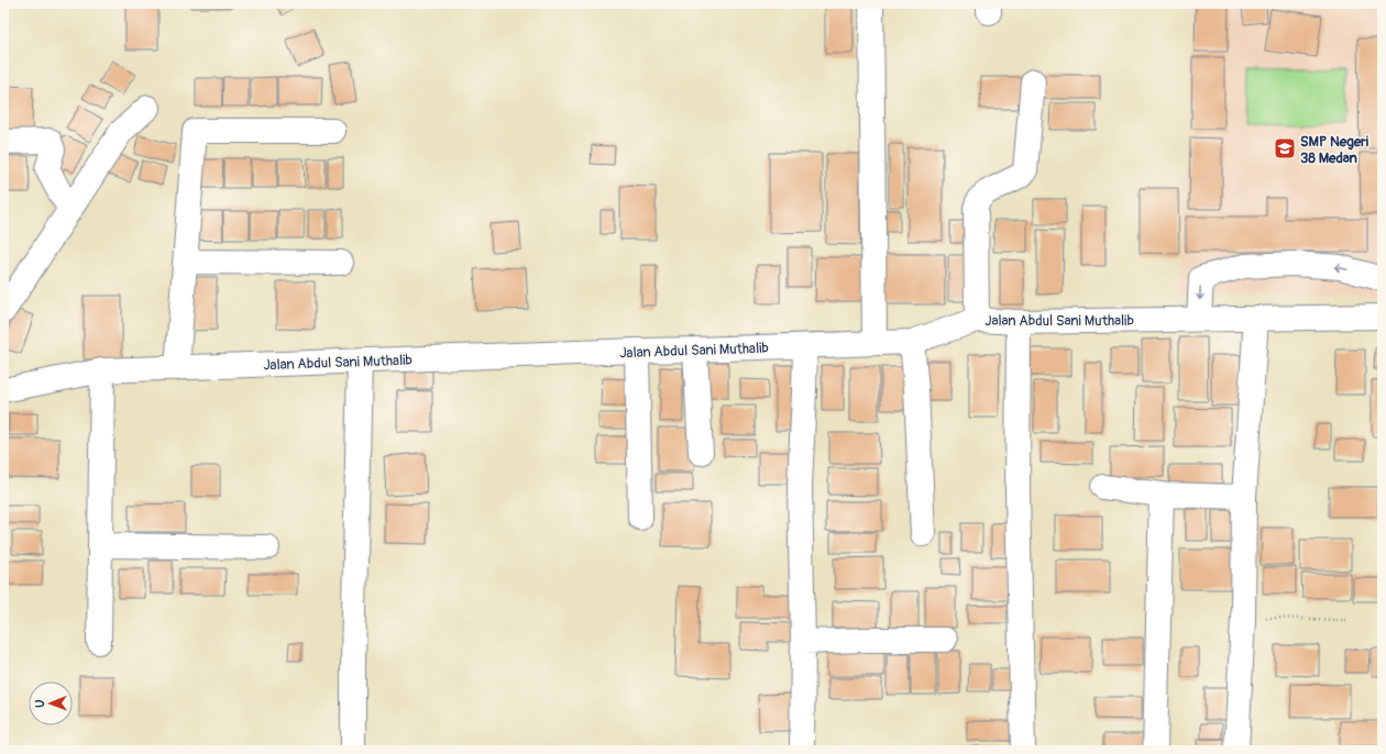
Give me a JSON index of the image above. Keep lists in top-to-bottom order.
{
  "streets": {
    "street": ["Jalan Abdul Sani Muthalib"]
  },
  "places": {
    "school or university": ["SMP Negeri 38 Medan"]
  },
  "north": "left"
}
